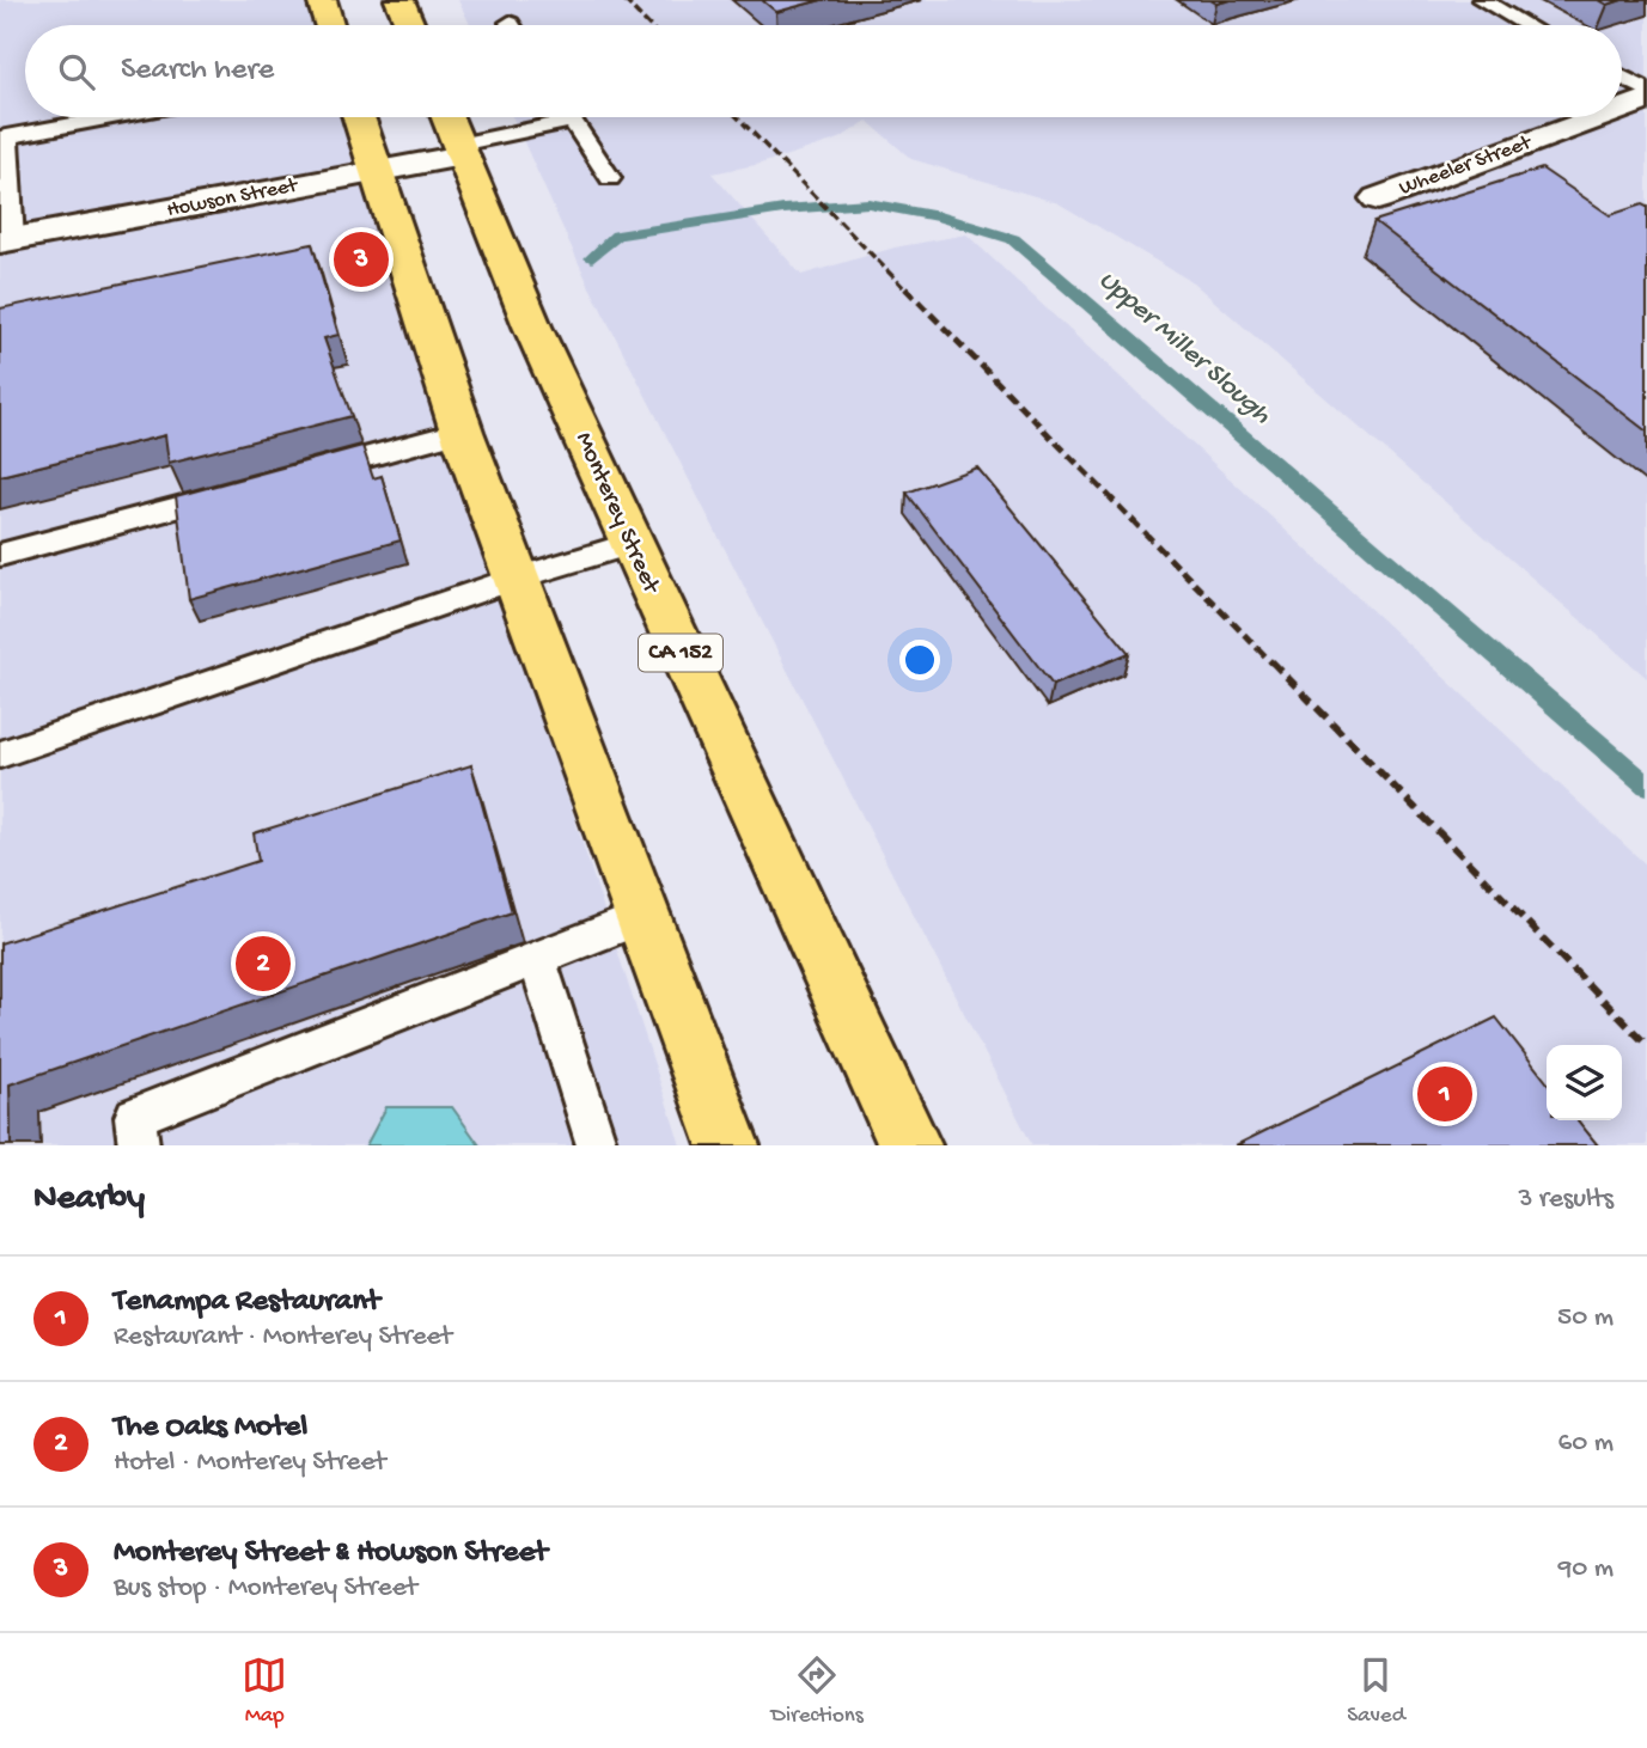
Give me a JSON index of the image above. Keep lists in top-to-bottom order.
{
  "streets": {
    "main road": ["Monterey Street", "CA 152"],
    "street": ["Wheeler Street", "Howson Street"]
  },
  "crossings": [
    ["Howson Street", "Monterey Street"]
  ],
  "water": ["Upper Miller Slough"],
  "page": {
    "search": "Search here",
    "pins": ["3", "2", "1"],
    "heading": ["Nearby", "3 results"],
    "list": [
      {
        "mark": "1",
        "name": "Tenampa Restaurant",
        "note": "Restaurant · Monterey Street",
        "value": "50 m"
      },
      {
        "mark": "2",
        "name": "The Oaks Motel",
        "note": "Hotel · Monterey Street",
        "value": "60 m"
      },
      {
        "mark": "3",
        "name": "Monterey Street & Howson Street",
        "note": "Bus stop · Monterey Street",
        "value": "90 m"
      }
    ],
    "nav": ["Map", "Directions", "Saved"]
  }
}
